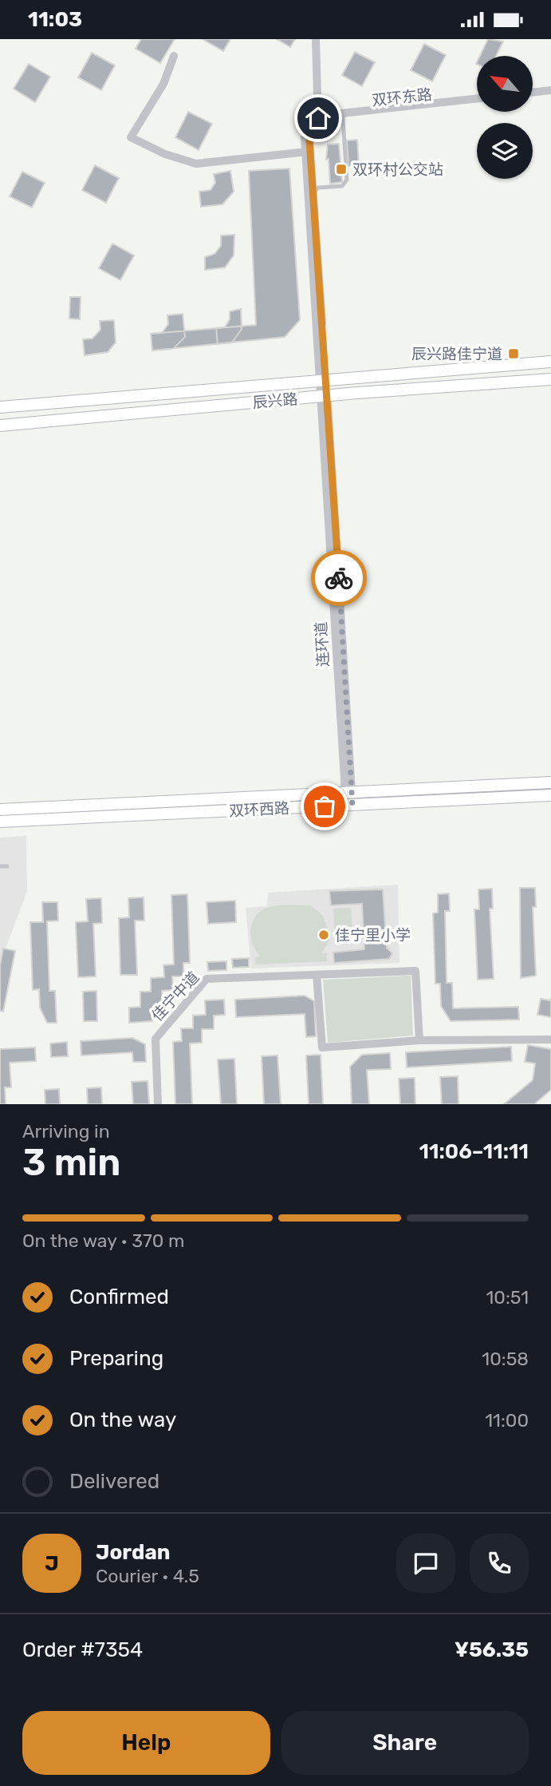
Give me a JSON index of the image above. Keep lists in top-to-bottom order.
{
  "streets": {
    "main road": ["辰兴路", "双环西路"],
    "street": ["双环东路", "连环道", "佳宁中道"]
  },
  "crossings": [
    ["辰兴路", "连环道"],
    ["连环道", "双环西路"]
  ],
  "places": {
    "transit": ["双环村公交站", "辰兴路佳宁道"],
    "other": ["佳宁里小学"]
  },
  "north": "top left",
  "page": {
    "status": "11:03",
    "heading": ["3 min", "Arriving in", "11:06–11:11"],
    "panel": [
      "Jordan",
      "Courier · 4.5",
      "Order #7354",
      "¥56.35"
    ],
    "bar": "On the way · 370 m",
    "list": [
      ["Confirmed", "10:51"],
      ["Preparing", "10:58"],
      ["On the way", "11:00"],
      "Delivered"
    ],
    "round": "J",
    "buttons": ["Help", "Share"]
  }
}
